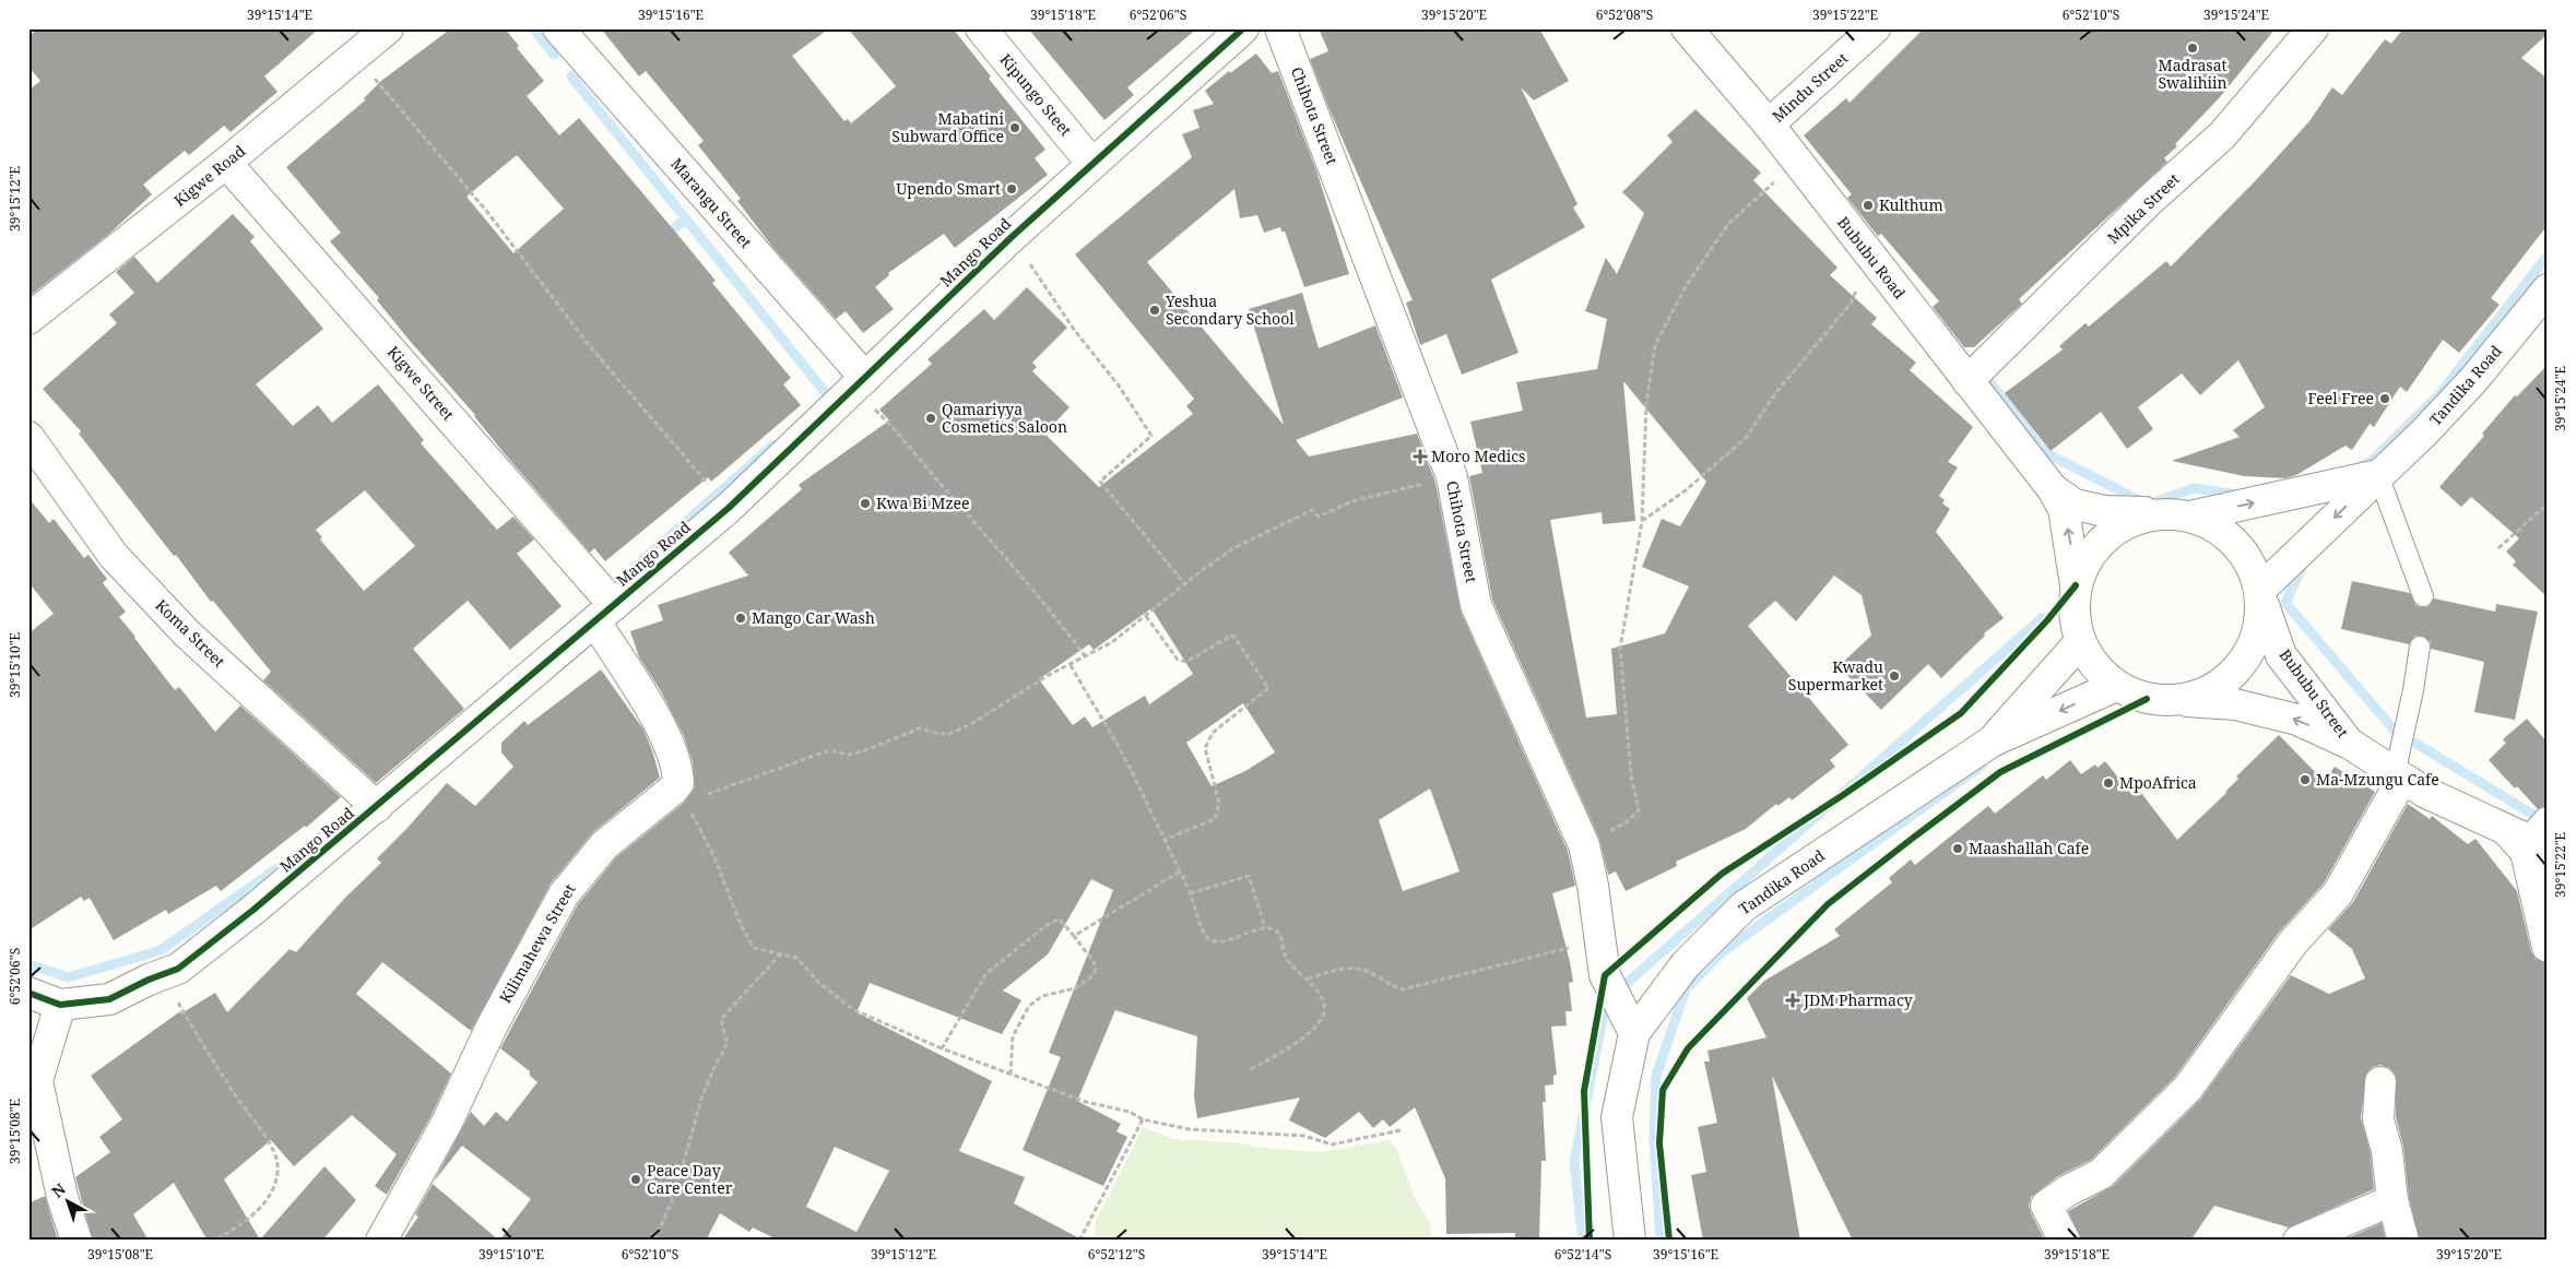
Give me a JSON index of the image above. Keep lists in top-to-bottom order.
{
  "streets": {
    "street": [
      "Mindu Street",
      "Kipungo Steet",
      "Chihota Street",
      "Kigwe Road",
      "Marangu Street",
      "Mpika Street",
      "Mango Road",
      "Bububu Road",
      "Kigwe Street",
      "Tandika Road",
      "Koma Street",
      "Bububu Street",
      "Kilimahewa Street"
    ]
  },
  "crossings": [
    ["Mindu Street", "Bububu Road"],
    ["Kipungo Steet", "Mango Road"],
    ["Chihota Street", "Tandika Road"],
    ["Kigwe Road", "Kigwe Street"],
    ["Marangu Street", "Mango Road"],
    ["Mpika Street", "Bububu Road"],
    ["Mango Road", "Kigwe Street"],
    ["Mango Road", "Koma Street"],
    ["Tandika Road", "Bububu Street"]
  ],
  "one_way": ["Bububu Street"],
  "places": {
    "other": [
      "Madrasat Swalihiin",
      "Mabatini Subward Office",
      "Upendo Smart",
      "Kulthum",
      "Yeshua Secondary School",
      "Feel Free",
      "Qamariyya Cosmetics Saloon",
      "Kwa Bi Mzee",
      "Mango Car Wash",
      "Kwadu Supermarket",
      "Ma-Mzungu Cafe",
      "MpoAfrica",
      "Maashallah Cafe",
      "Peace Day Care Center"
    ],
    "health": ["Moro Medics", "JDM Pharmacy"]
  },
  "north": "top left",
  "coordinates": [
    "39°15'14\"E",
    "39°15'16\"E",
    "39°15'18\"E",
    "6°52'06\"S",
    "39°15'20\"E",
    "6°52'08\"S",
    "39°15'22\"E",
    "6°52'10\"S",
    "39°15'24\"E",
    "39°15'12\"E",
    "39°15'10\"E",
    "39°15'08\"E",
    "6°52'12\"S",
    "6°52'14\"S"
  ]
}
